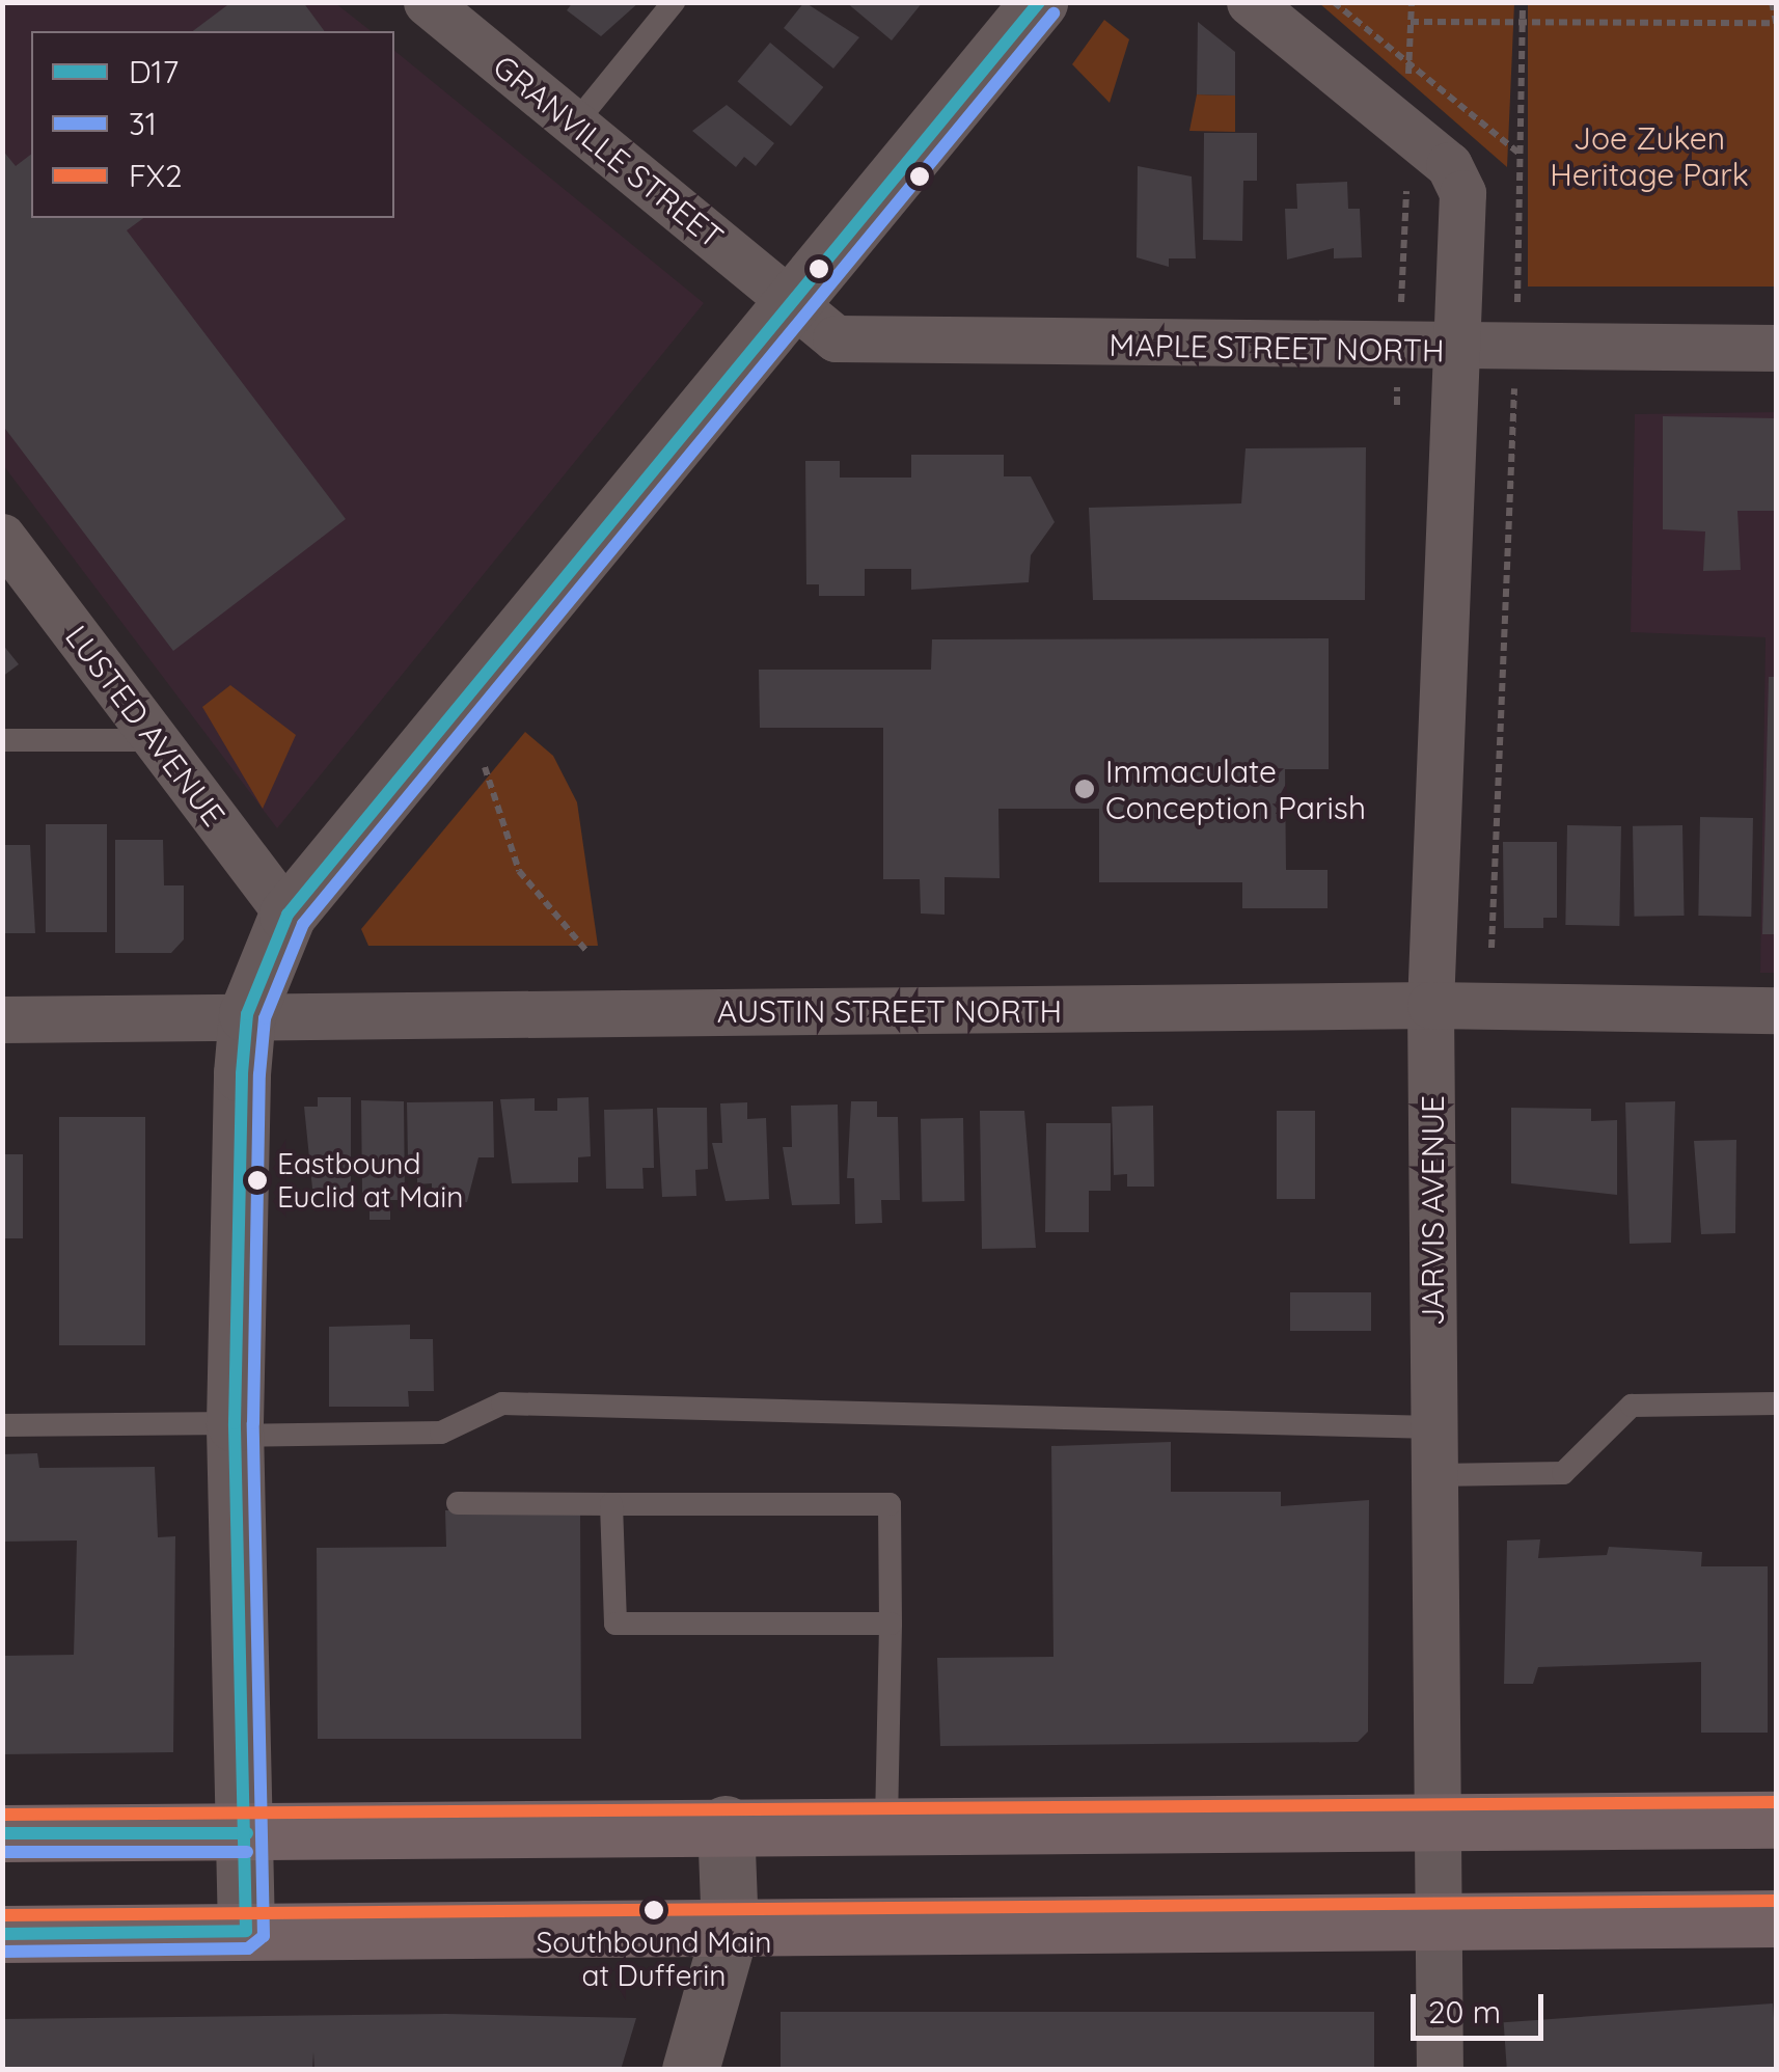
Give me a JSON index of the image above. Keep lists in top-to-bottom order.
{
  "streets": {
    "street": [
      "GRANVILLE STREET",
      "MAPLE STREET NORTH",
      "LUSTED AVENUE",
      "AUSTIN STREET NORTH",
      "JARVIS AVENUE"
    ]
  },
  "crossings": [
    ["GRANVILLE STREET", "MAPLE STREET NORTH"],
    ["MAPLE STREET NORTH", "JARVIS AVENUE"],
    ["AUSTIN STREET NORTH", "JARVIS AVENUE"]
  ],
  "parks": ["Joe Zuken Heritage Park"],
  "places": ["Immaculate Conception Parish", "Eastbound Euclid at Main", "Southbound Main at Dufferin"],
  "lines": ["transit line D17", "transit line 31", "transit line FX2"],
  "legend": ["D17", "31", "FX2"],
  "scale_bar": "20 m"
}
